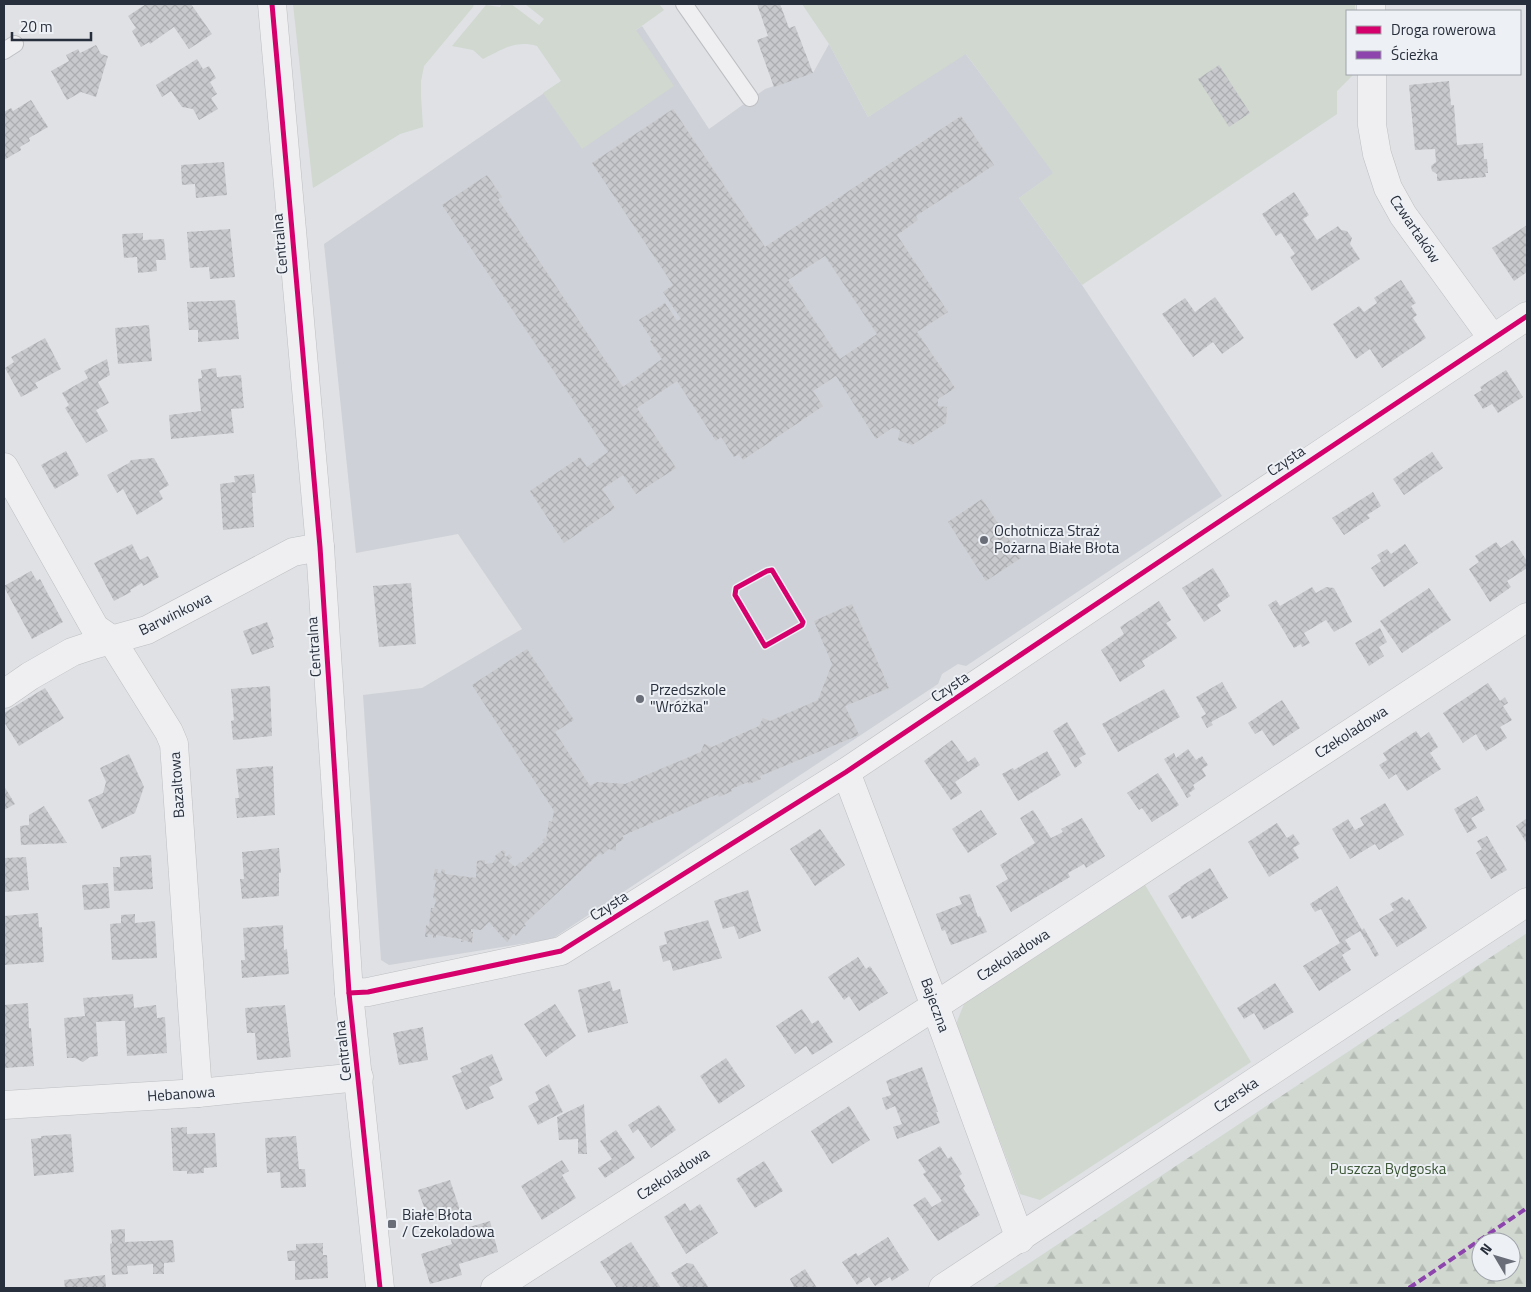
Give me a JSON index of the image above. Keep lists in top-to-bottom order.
{
  "streets": {
    "street": [
      "Czwartaków",
      "Centralna",
      "Czysta",
      "Barwinkowa",
      "Czekoladowa",
      "Bazaltowa",
      "Bajeczna",
      "Hebanowa",
      "Czerska"
    ]
  },
  "crossings": [
    ["Czwartaków", "Czysta"],
    ["Centralna", "Czysta"],
    ["Centralna", "Barwinkowa"],
    ["Centralna", "Hebanowa"],
    ["Czysta", "Bajeczna"],
    ["Barwinkowa", "Bazaltowa"],
    ["Czekoladowa", "Bajeczna"],
    ["Bazaltowa", "Hebanowa"],
    ["Bajeczna", "Czerska"]
  ],
  "parks": ["Puszcza Bydgoska"],
  "places": {
    "other": ["Ochotnicza Straż Pożarna Białe Błota", "Przedszkole \"Wróżka\""],
    "transit": ["Białe Błota / Czekoladowa"]
  },
  "legend": ["Droga rowerowa", "Ścieżka"],
  "scale_bar": "20 m",
  "north": "top left"
}
